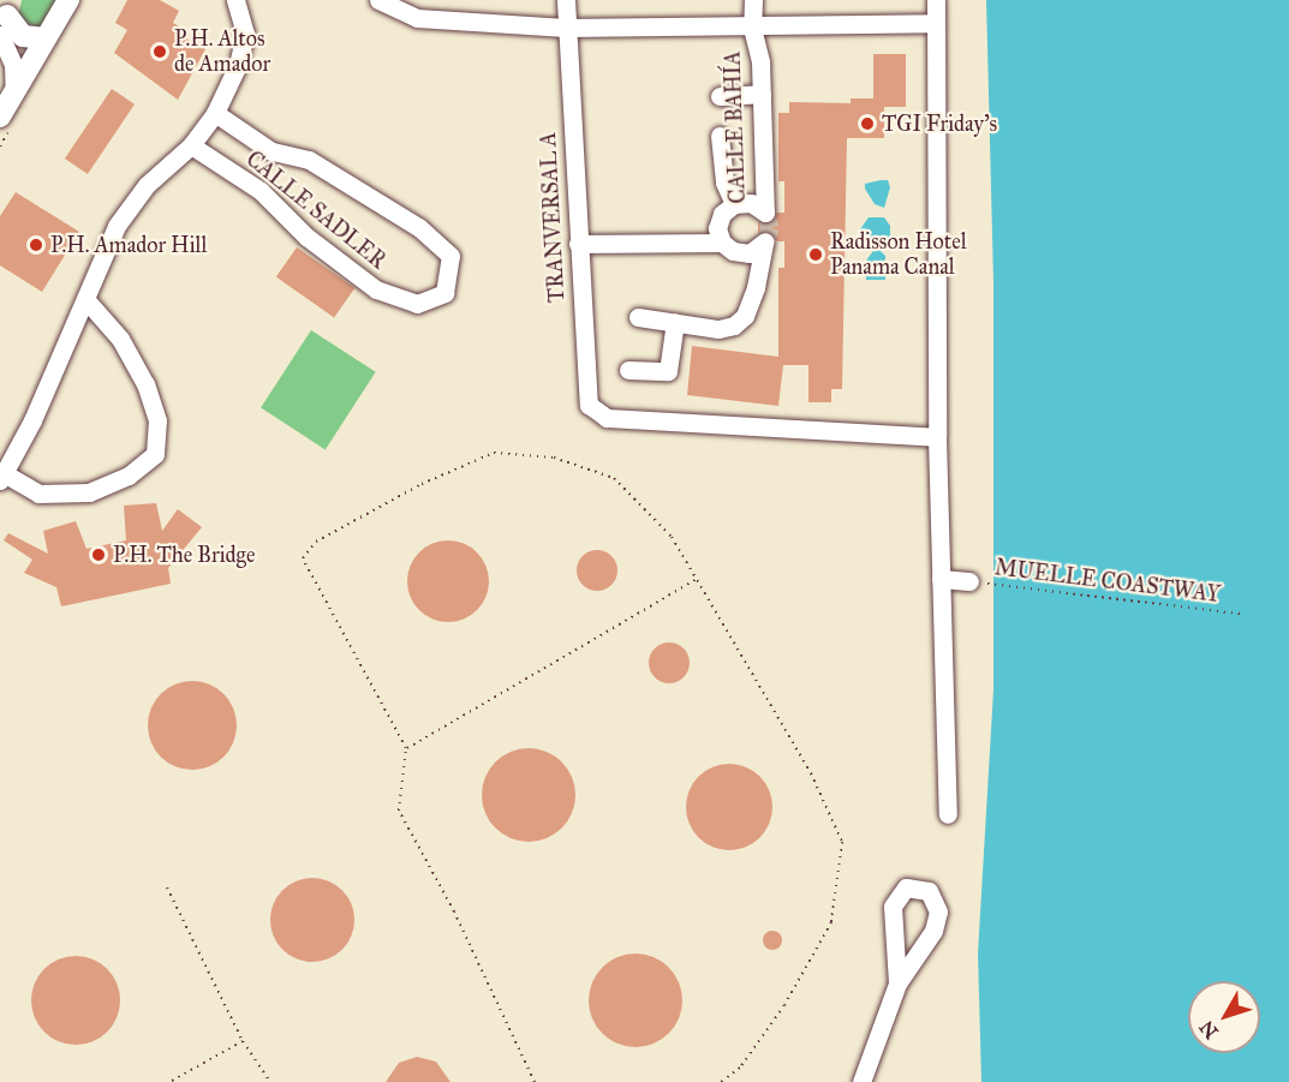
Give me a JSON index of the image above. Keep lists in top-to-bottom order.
{
  "streets": {
    "street": ["CALLE BAHÍA", "CALLE SADLER", "TRANVERSAL A"],
    "path": ["MUELLE COASTWAY"]
  },
  "places": [
    "P.H. Altos de Amador",
    "TGI Friday's",
    "P.H. Amador Hill",
    "Radisson Hotel Panama Canal",
    "P.H. The Bridge"
  ],
  "north": "bottom left"
}
